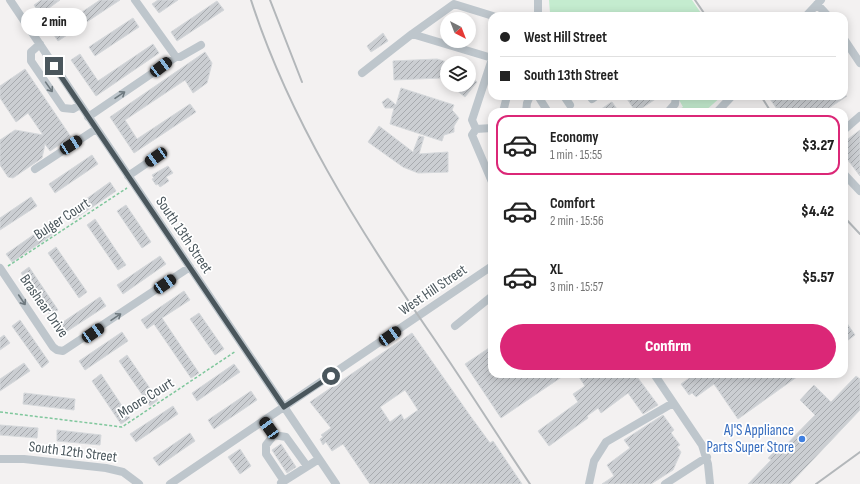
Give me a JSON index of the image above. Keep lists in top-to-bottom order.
{
  "streets": {
    "street": [
      "South 13th Street",
      "West Hill Street",
      "Brashear Drive",
      "South 12th Street"
    ],
    "path": ["Bulger Court", "Moore Court"]
  },
  "crossings": [
    ["Bulger Court", "South 13th Street"],
    ["Bulger Court", "Brashear Drive"],
    ["South 13th Street", "West Hill Street"],
    ["South 13th Street", "Brashear Drive"],
    ["South 13th Street", "Moore Court"]
  ],
  "places": ["AJ'S Appliance Parts Super Store"],
  "north": "bottom right",
  "page": {
    "bubble": "2 min",
    "banner": ["West Hill Street", "South 13th Street"],
    "list": [
      {
        "name": "Economy",
        "note": "1 min · 15:55",
        "value": "$3.27"
      },
      {
        "name": "Comfort",
        "note": "2 min · 15:56",
        "value": "$4.42"
      },
      {
        "name": "XL",
        "note": "3 min · 15:57",
        "value": "$5.57"
      }
    ],
    "buttons": "Confirm"
  }
}
